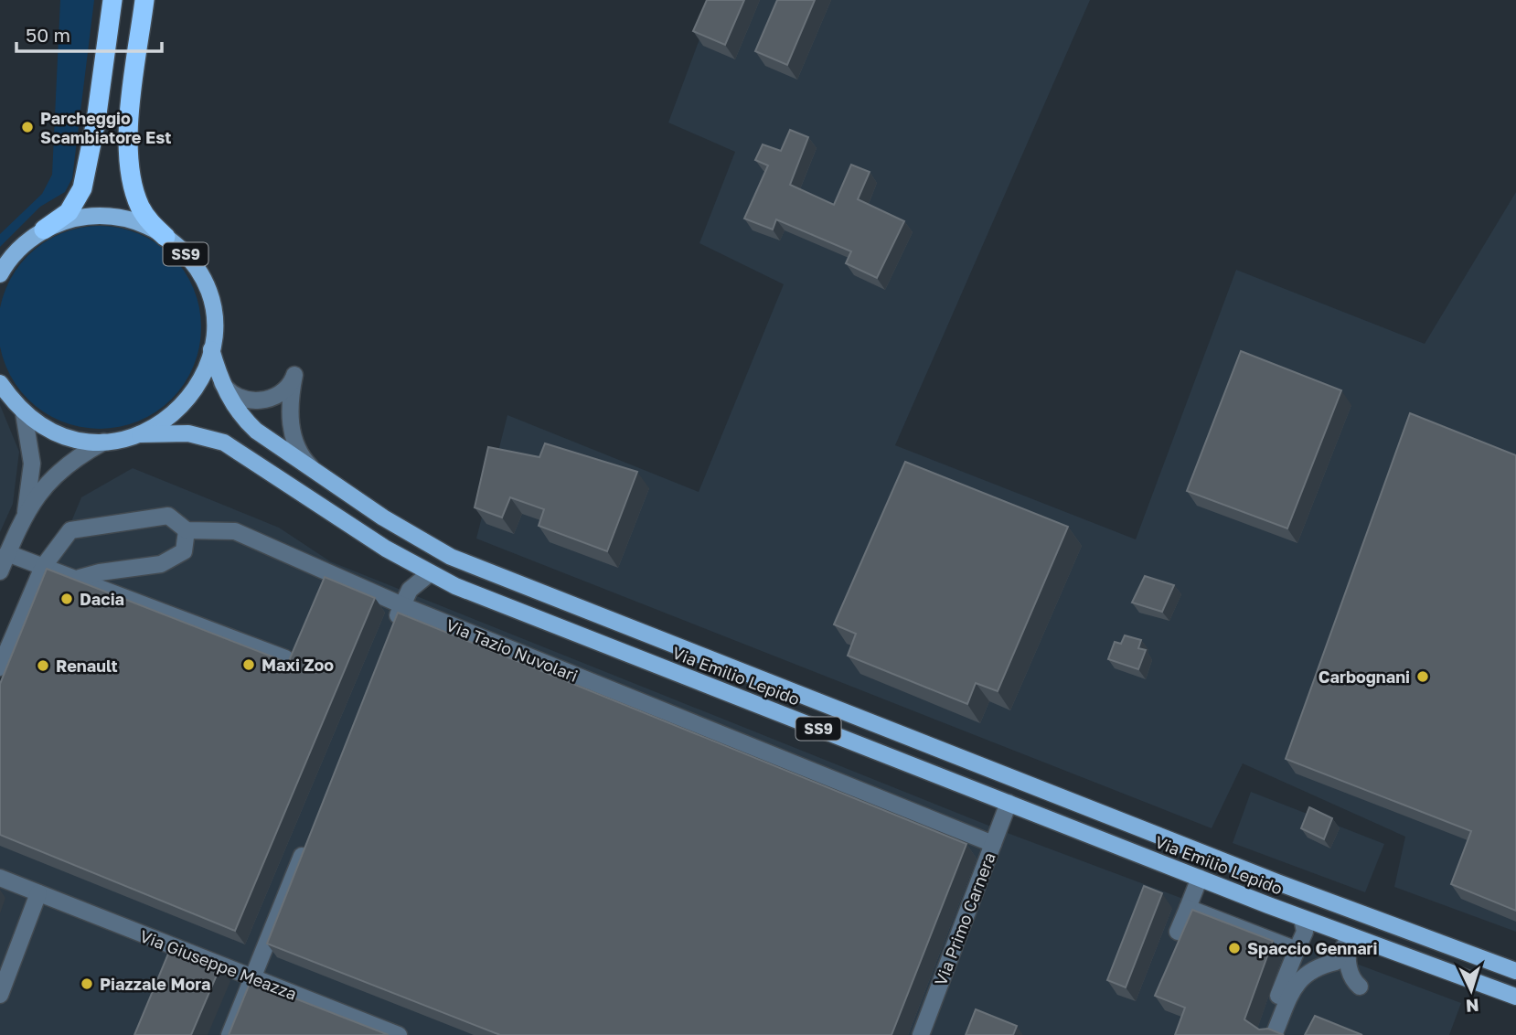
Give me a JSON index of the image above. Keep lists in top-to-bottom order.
{
  "streets": {
    "main road": ["SS9", "Via Emilio Lepido"],
    "street": ["Via Tazio Nuvolari", "Via Primo Carnera", "Via Giuseppe Meazza"]
  },
  "crossings": [
    ["SS9", "Via Emilio Lepido"],
    ["Via Tazio Nuvolari", "Via Primo Carnera"],
    ["Via Emilio Lepido", "Via Primo Carnera"]
  ],
  "places": [
    "Parcheggio Scambiatore Est",
    "Dacia",
    "Maxi Zoo",
    "Renault",
    "Carbognani",
    "Spaccio Gennari",
    "Piazzale Mora"
  ],
  "scale_bar": "50 m",
  "north": "bottom"
}
